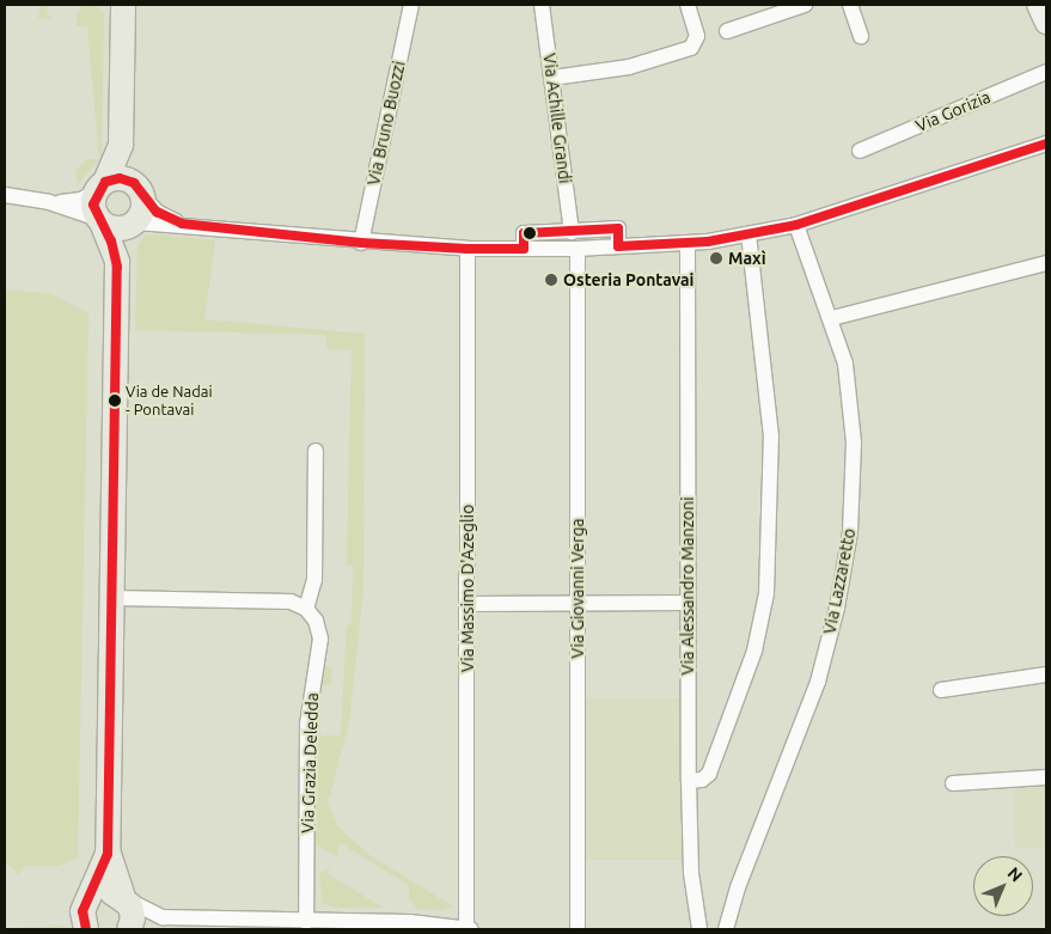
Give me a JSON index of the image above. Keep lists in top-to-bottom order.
{
  "streets": {
    "street": [
      "Via Gorizia",
      "Via Achille Grandi",
      "Via Bruno Buozzi",
      "Via Lazzaretto",
      "Via Alessandro Manzoni",
      "Via Massimo D'Azeglio",
      "Via Giovanni Verga",
      "Via Grazia Deledda"
    ]
  },
  "places": ["Maxì", "Osteria Pontavai", "Via de Nadai - Pontavai"],
  "north": "top right"
}
